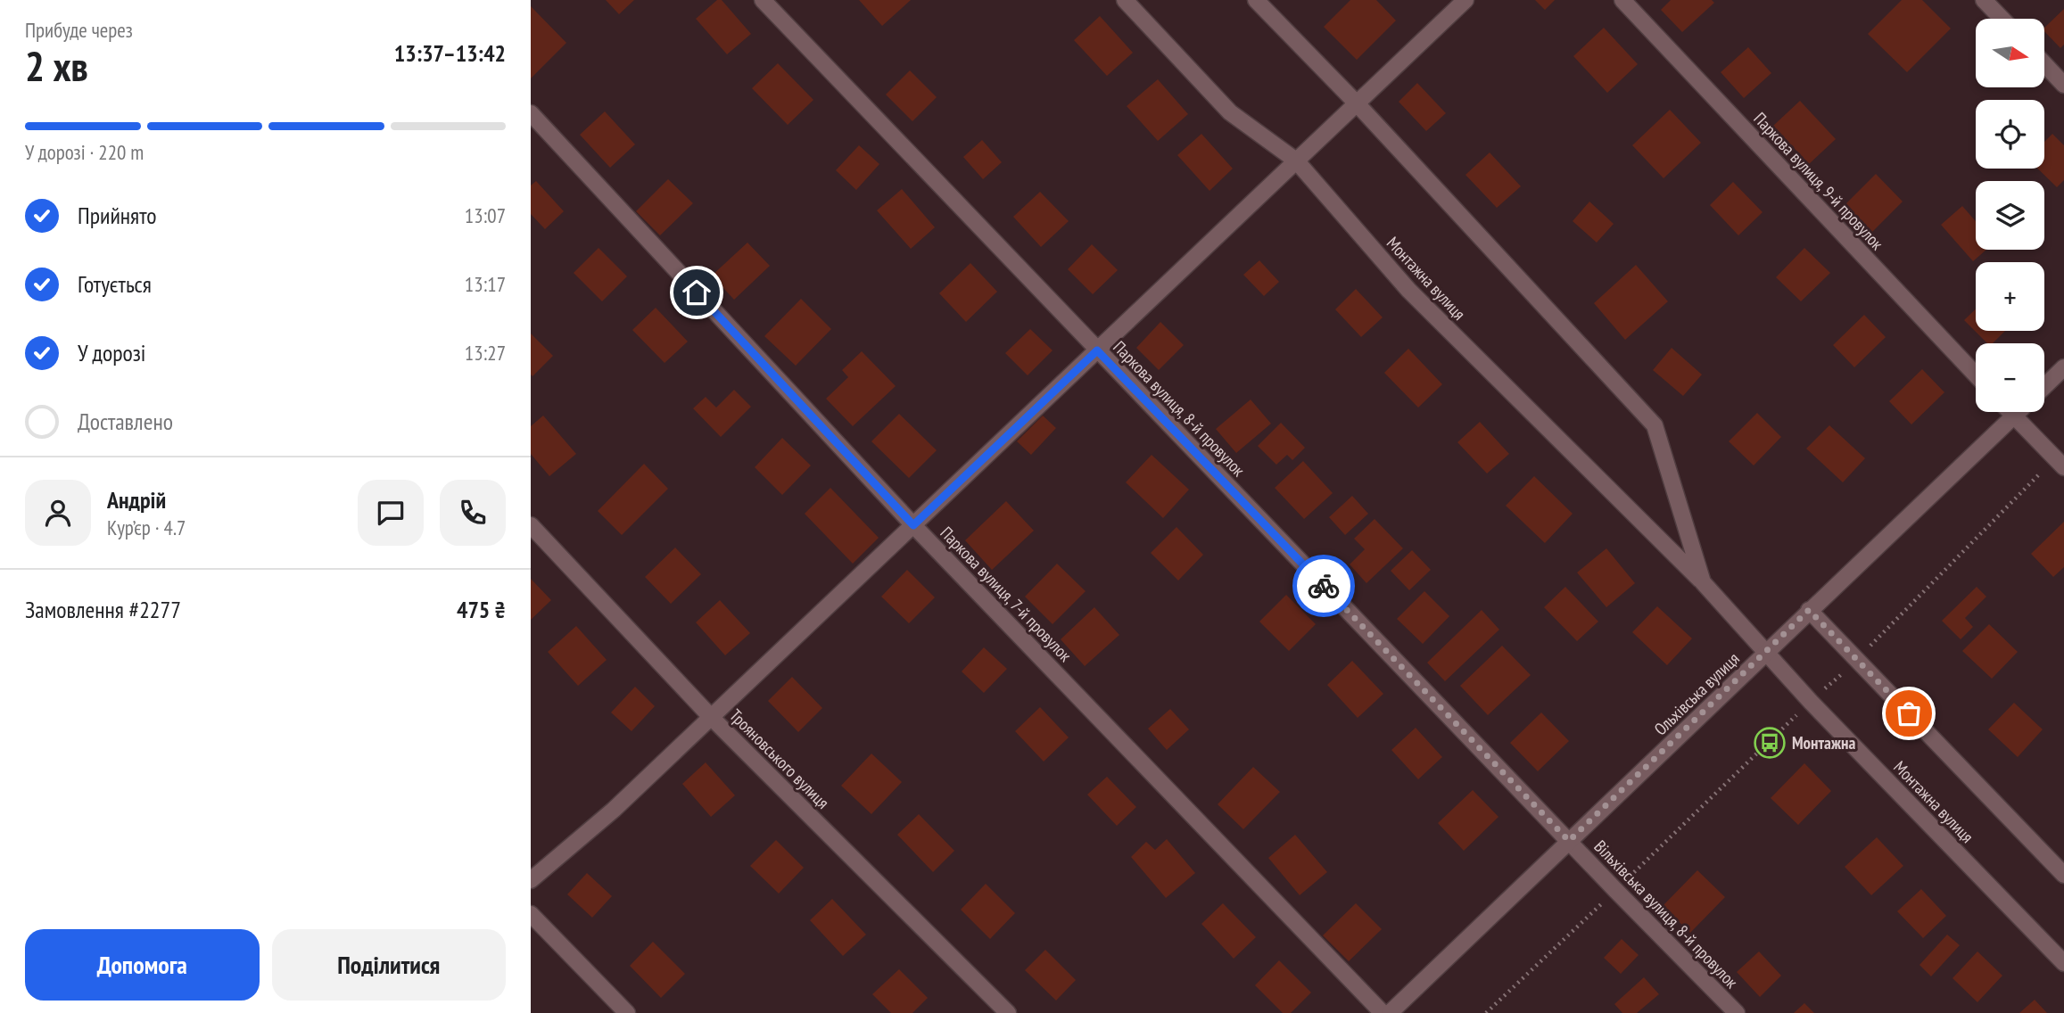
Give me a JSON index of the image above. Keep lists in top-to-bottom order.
{
  "streets": {
    "street": [
      "Паркова вулиця, 9-й провулок",
      "Монтажна вулиця",
      "Паркова вулиця, 8-й провулок",
      "Паркова вулиця, 7-й провулок",
      "Ольхівська вулиця",
      "Трояновського вулиця",
      "Вільхівська вулиця, 8-й провулок"
    ]
  },
  "crossings": [
    ["Монтажна вулиця", "Ольхівська вулиця"],
    ["Паркова вулиця, 8-й провулок", "Ольхівська вулиця"],
    ["Паркова вулиця, 8-й провулок", "Вільхівська вулиця, 8-й провулок"],
    ["Ольхівська вулиця", "Вільхівська вулиця, 8-й провулок"]
  ],
  "places": {
    "bus stop": ["Монтажна"]
  },
  "north": "right",
  "page": {
    "heading": ["2 хв", "Прибуде через", "13:37–13:42"],
    "panel": [
      "Андрій",
      "Кур’єр · 4.7",
      "Замовлення #2277",
      "475 ₴"
    ],
    "map_buttons": ["+", "−"],
    "bar": "У дорозі · 220 m",
    "list": [
      ["Прийнято", "13:07"],
      ["Готується", "13:17"],
      ["У дорозі", "13:27"],
      "Доставлено"
    ],
    "buttons": ["Допомога", "Поділитися"]
  }
}
